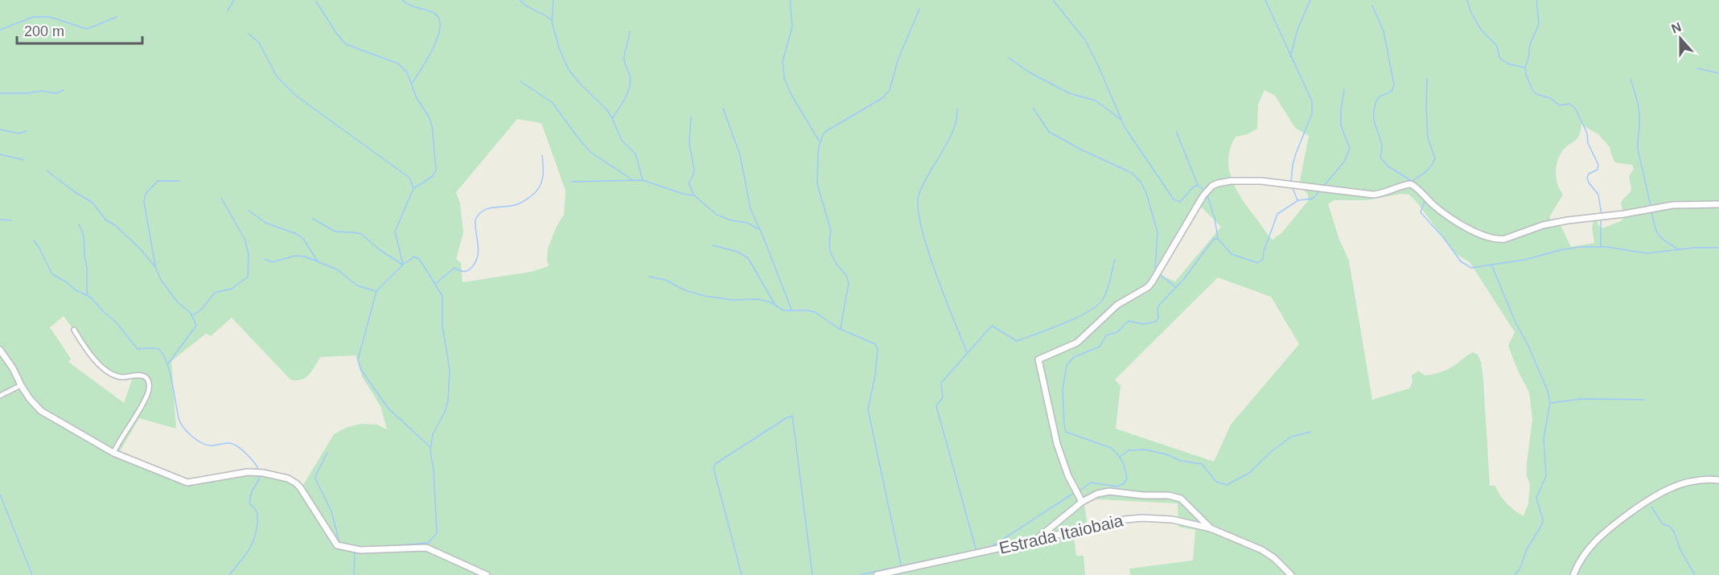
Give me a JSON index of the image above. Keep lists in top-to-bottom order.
{
  "streets": {
    "street": ["Estrada Itaiobaia"]
  },
  "scale_bar": "200 m",
  "north": "top"
}
